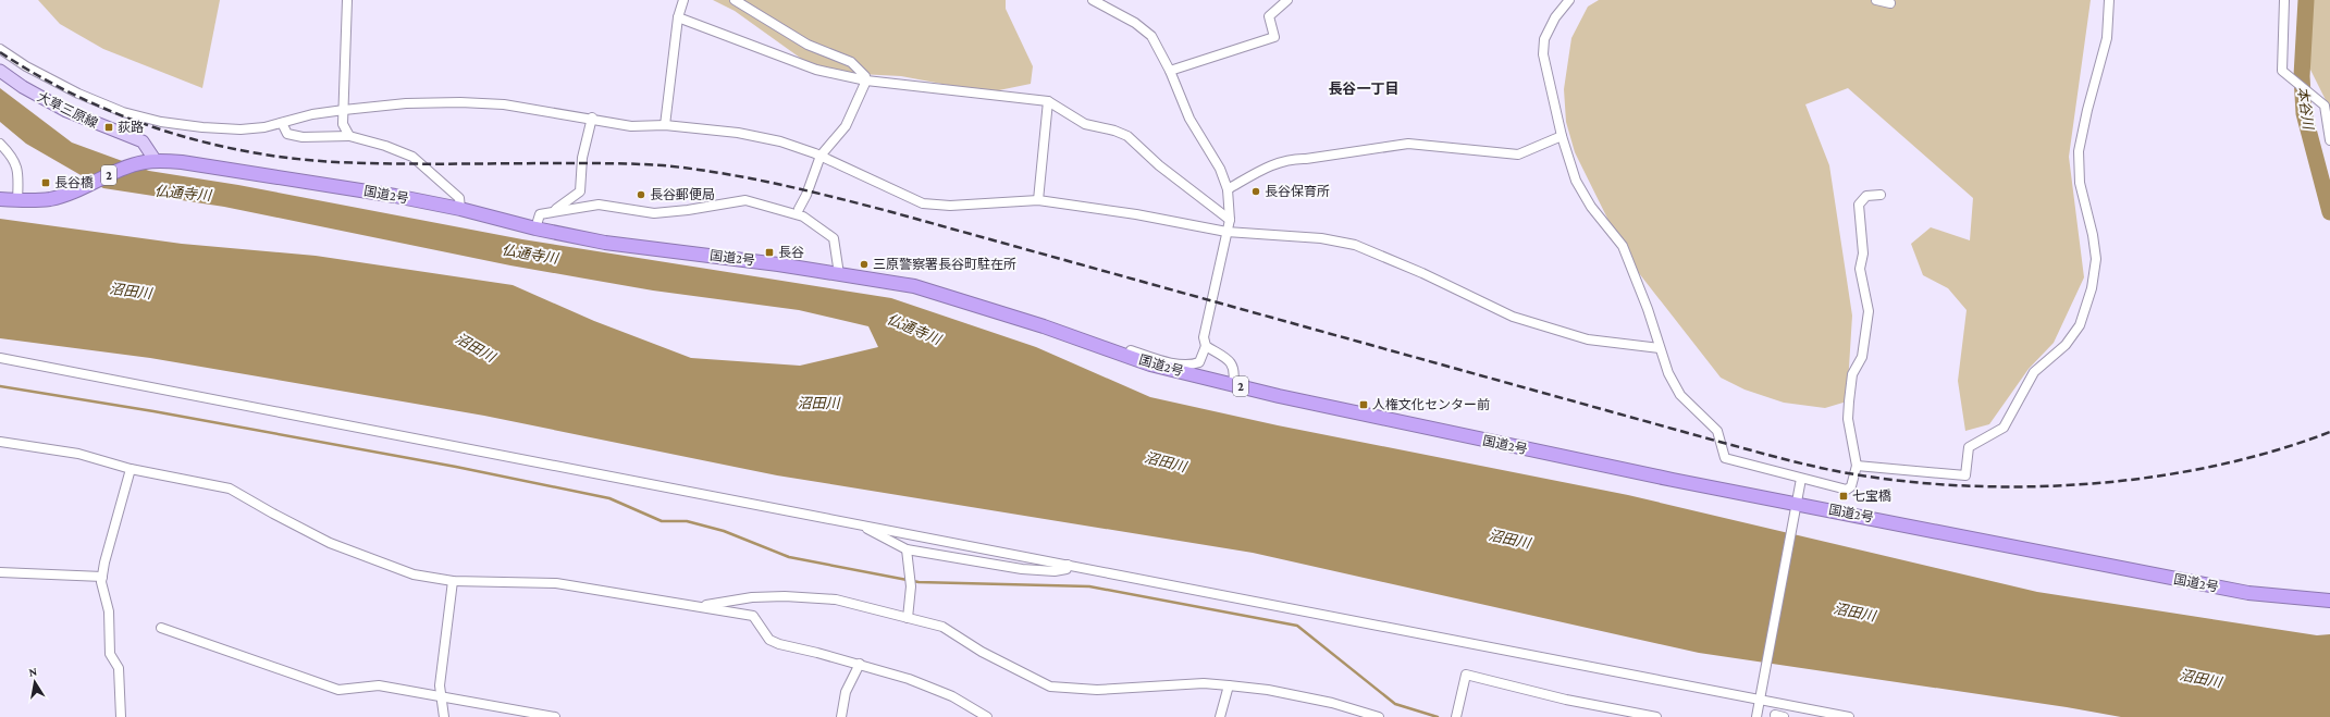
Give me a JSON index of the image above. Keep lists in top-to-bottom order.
{
  "streets": {
    "highway": ["2", "国道2号"],
    "main road": ["大草三原線"]
  },
  "crossings": [
    ["大草三原線", "国道2号"]
  ],
  "districts": ["長谷一丁目"],
  "water": ["本谷川", "仏通寺川", "沼田川"],
  "places": {
    "transit": [
      "荻路",
      "長谷橋",
      "長谷",
      "人権文化センター前",
      "七宝橋"
    ],
    "other": ["長谷保育所", "長谷郵便局", "三原警察署長谷町駐在所"]
  },
  "north": "top"
}
